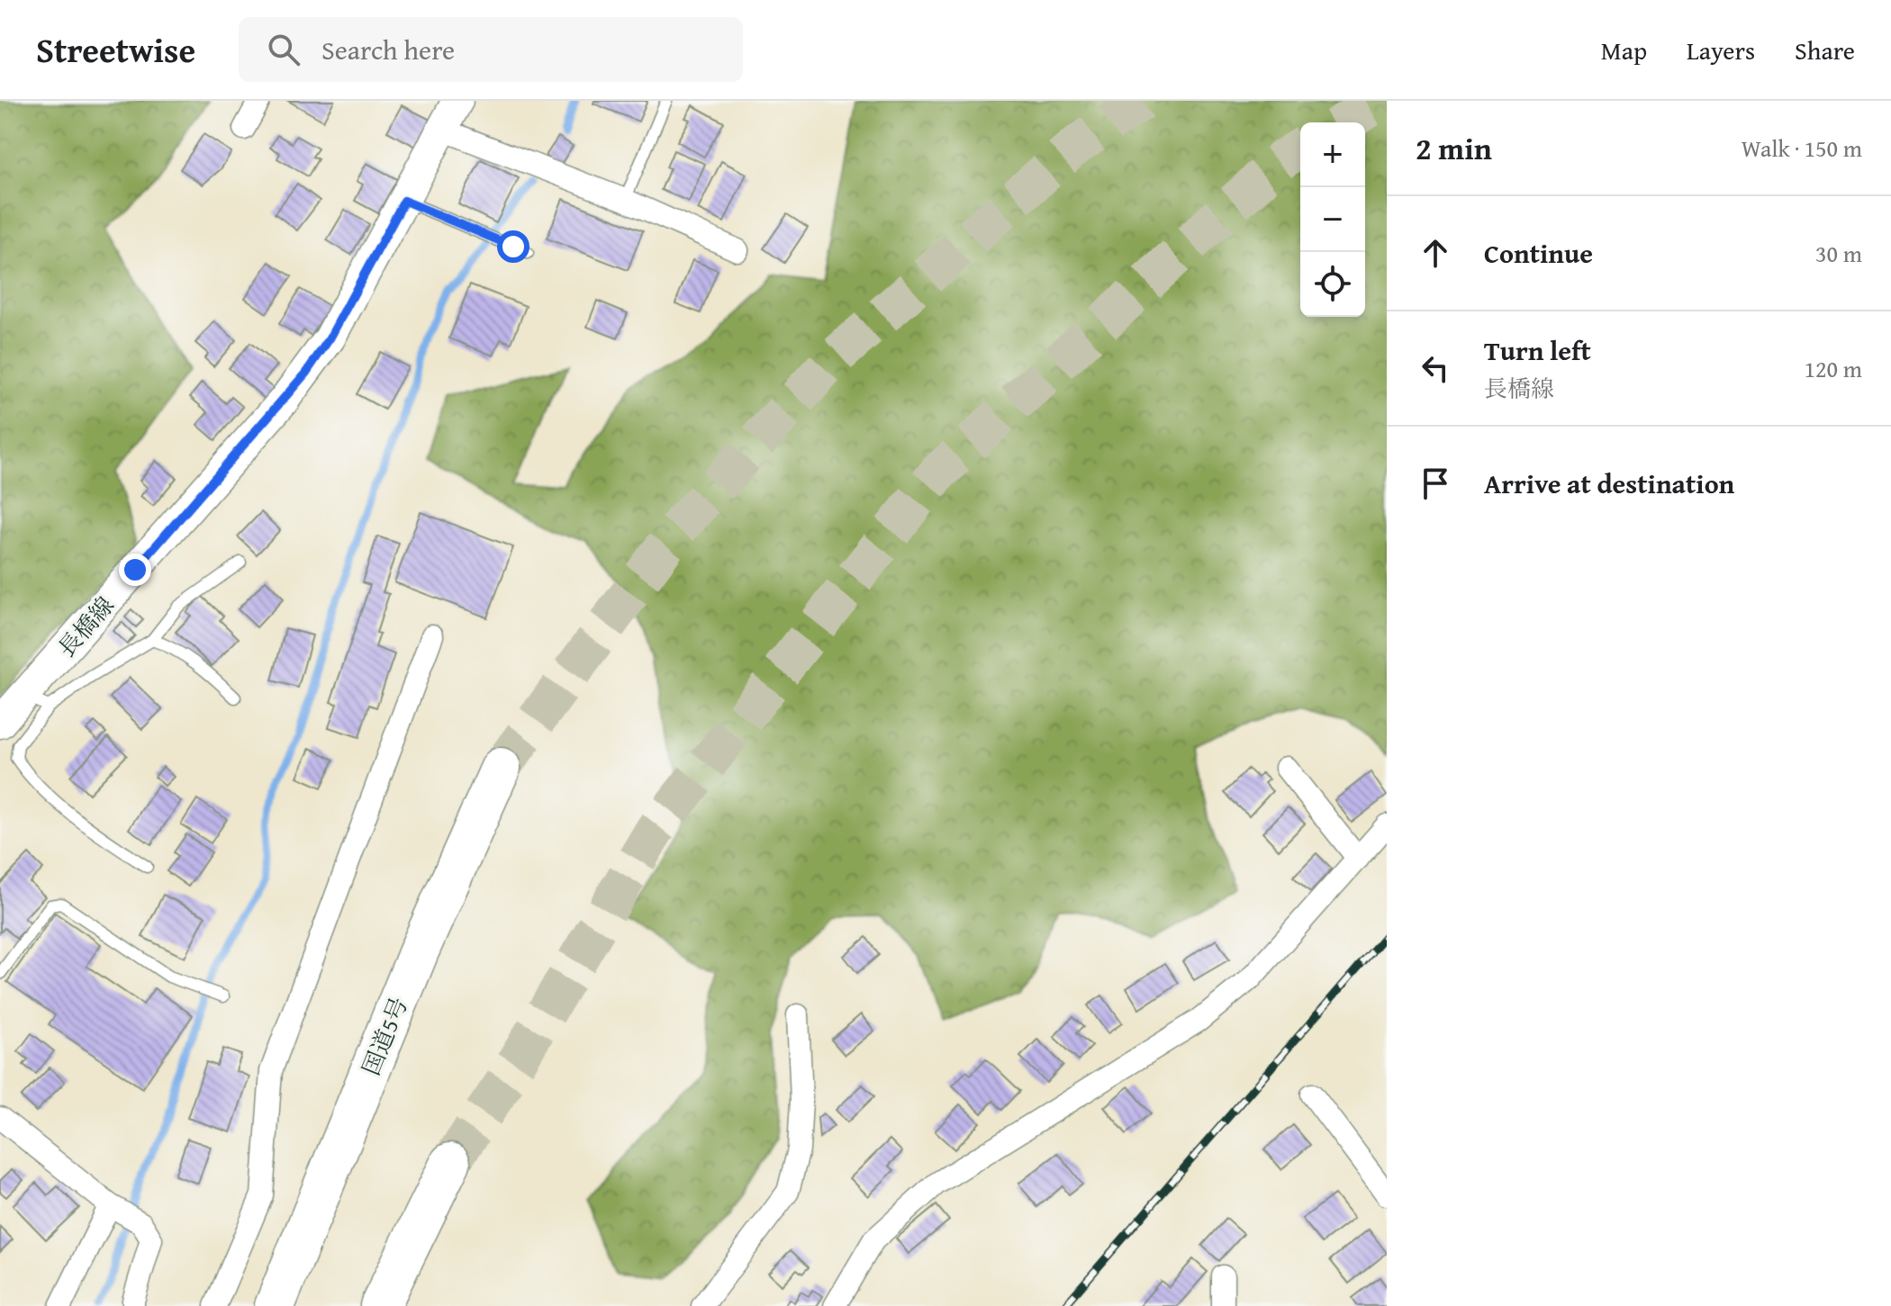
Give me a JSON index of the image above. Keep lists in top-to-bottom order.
{
  "streets": {
    "highway": ["国道5号"],
    "street": ["長橋線"]
  },
  "page": {
    "header": "Streetwise",
    "search": "Search here",
    "nav": ["Map", "Layers", "Share"],
    "heading": ["2 min", "Walk · 150 m"],
    "map_buttons": ["+", "−"],
    "list": [
      ["Continue", "30 m"],
      ["Turn left", "長橋線", "120 m"],
      "Arrive at destination"
    ]
  }
}
